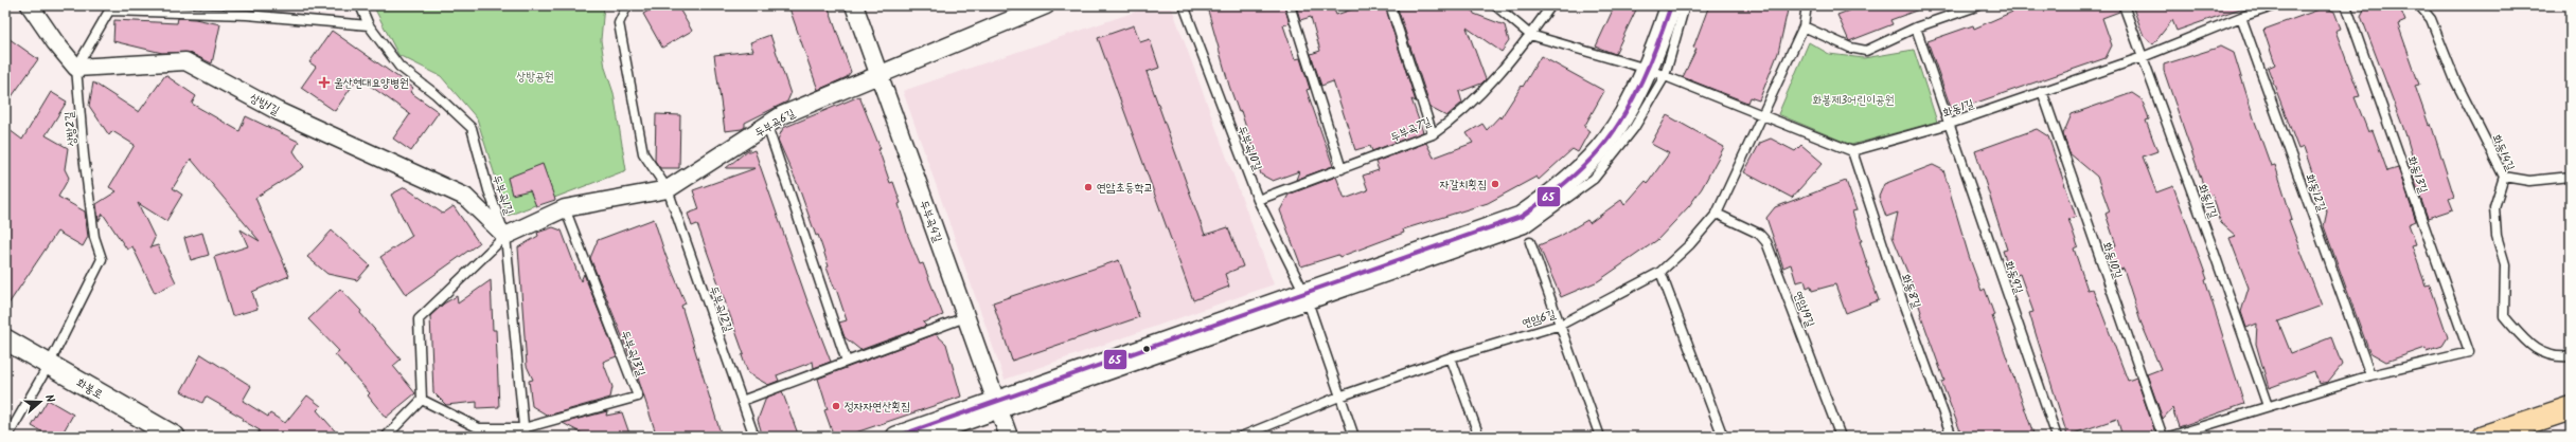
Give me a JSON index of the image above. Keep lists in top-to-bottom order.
{
  "streets": {
    "street": [
      "상방1길",
      "두부곡6길",
      "두부곡4길",
      "화봉로"
    ],
    "lane": [
      "화동1길",
      "상방2길",
      "두부곡7길",
      "두부곡10길",
      "화동14길",
      "화동13길",
      "화동12길",
      "두부곡1길",
      "화동11길",
      "화동10길",
      "화동9길",
      "화동8길",
      "두부곡12길",
      "연암19길",
      "연암6길",
      "두부곡13길"
    ]
  },
  "crossings": [
    ["상방1길", "두부곡6길"],
    ["상방1길", "상방2길"],
    ["상방1길", "두부곡1길"],
    ["화동1길", "화동12길"],
    ["화동1길", "화동11길"],
    ["화동1길", "화동10길"],
    ["화동1길", "화동9길"],
    ["화동1길", "화동8길"],
    ["두부곡6길", "두부곡1길"],
    ["두부곡6길", "두부곡4길"],
    ["두부곡6길", "두부곡12길"],
    ["두부곡6길", "두부곡13길"],
    ["상방2길", "화봉로"],
    ["두부곡7길", "두부곡10길"],
    ["두부곡10길", "연암6길"],
    ["화동13길", "화동12길"],
    ["두부곡1길", "두부곡13길"],
    ["연암19길", "연암6길"]
  ],
  "parks": ["상방공원", "화봉제3어린이공원"],
  "places": {
    "health": ["울산현대요양병원"],
    "other": ["자갈치횟집", "연암초등학교", "정자자연산횟집"]
  },
  "lines": ["transit line 65"],
  "north": "right"
}
